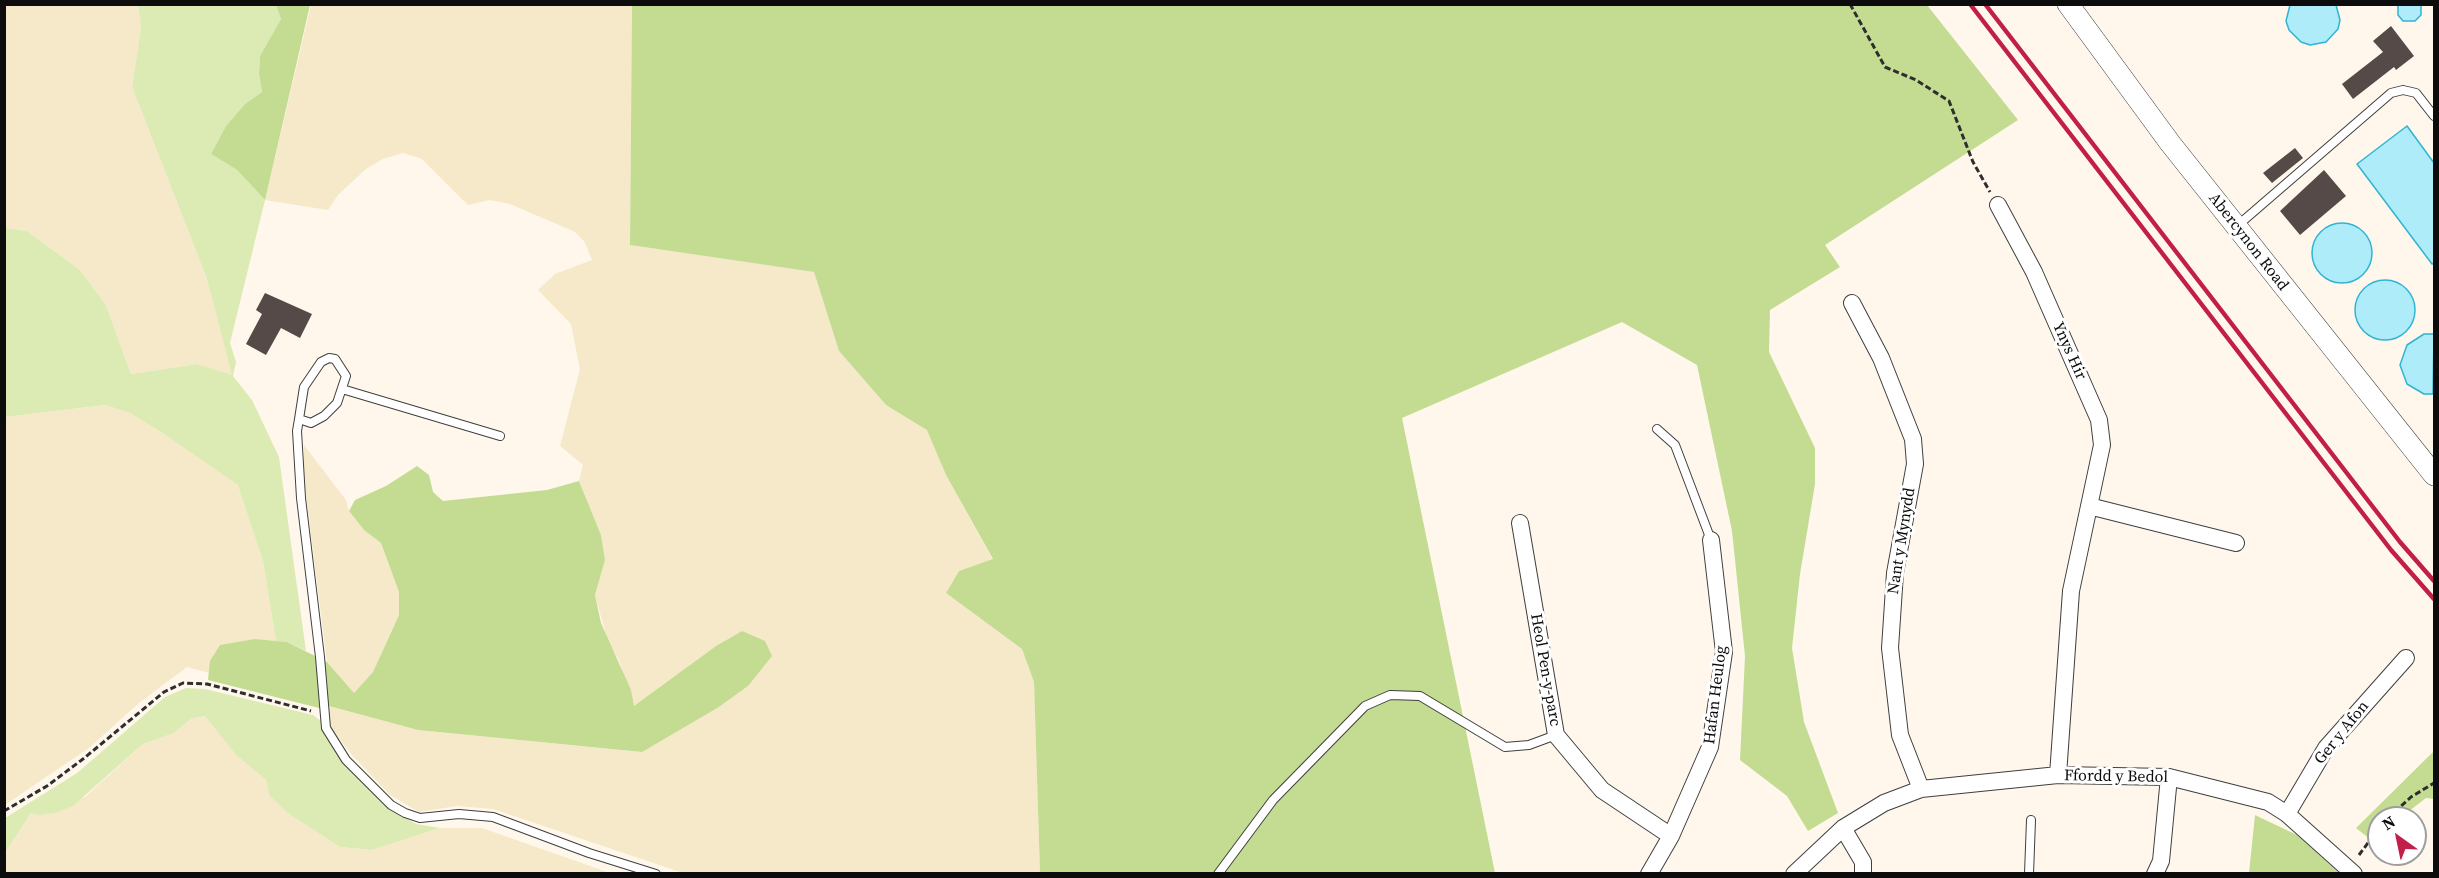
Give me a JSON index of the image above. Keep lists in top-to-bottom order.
{
  "streets": {
    "street": [
      "Abercynon Road",
      "Ynys Hir",
      "Nant y Mynydd",
      "Heol Pen-y-parc",
      "Hafan Heulog",
      "Ger y Afon",
      "Ffordd y Bedol"
    ]
  },
  "crossings": [
    ["Ynys Hir", "Ffordd y Bedol"],
    ["Nant y Mynydd", "Ffordd y Bedol"],
    ["Heol Pen-y-parc", "Hafan Heulog"],
    ["Ger y Afon", "Ffordd y Bedol"]
  ],
  "north": "top left"
}
